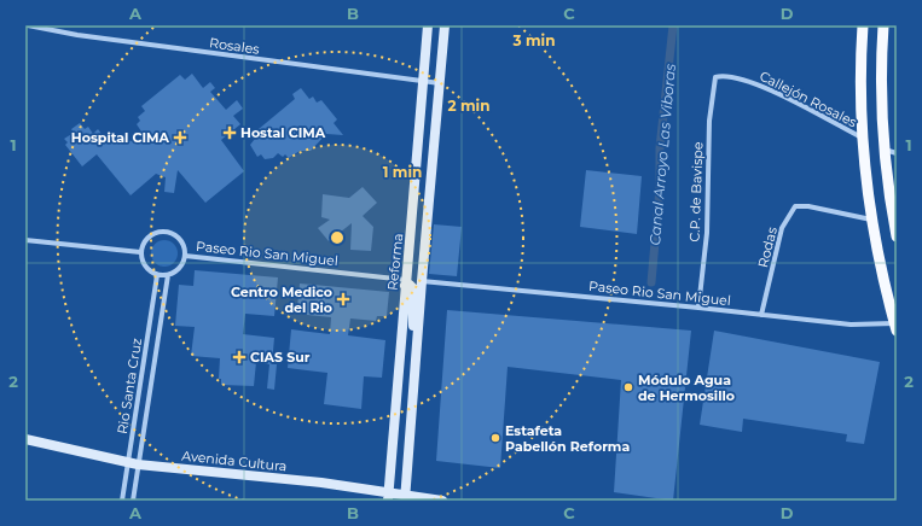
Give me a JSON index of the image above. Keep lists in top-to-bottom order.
{
  "streets": {
    "main road": ["Reforma", "Avenida Cultura"],
    "street": [
      "Rosales",
      "Callejón Rosales",
      "C.P. de Bavispe",
      "Rodas",
      "Paseo Rio San Miguel",
      "Rio Santa Cruz"
    ]
  },
  "crossings": [
    ["Rosales", "Reforma"],
    ["Callejón Rosales", "C.P. de Bavispe"],
    ["C.P. de Bavispe", "Paseo Rio San Miguel"],
    ["Rodas", "Paseo Rio San Miguel"],
    ["Paseo Rio San Miguel", "Reforma"],
    ["Paseo Rio San Miguel", "Rio Santa Cruz"],
    ["Reforma", "Avenida Cultura"],
    ["Rio Santa Cruz", "Avenida Cultura"]
  ],
  "water": ["Canal Arroyo Las Viboras"],
  "places": {
    "health": [
      "Hostal CIMA",
      "Hospital CIMA",
      "Centro Medico del Rio",
      "CIAS Sur"
    ],
    "other": ["Módulo Agua de Hermosillo", "Estafeta Pabellón Reforma"]
  },
  "grid": {
    "columns": [
      "A",
      "B",
      "C",
      "D"
    ],
    "rows": ["1", "2"]
  },
  "rings": ["3 min", "2 min", "1 min"]
}
